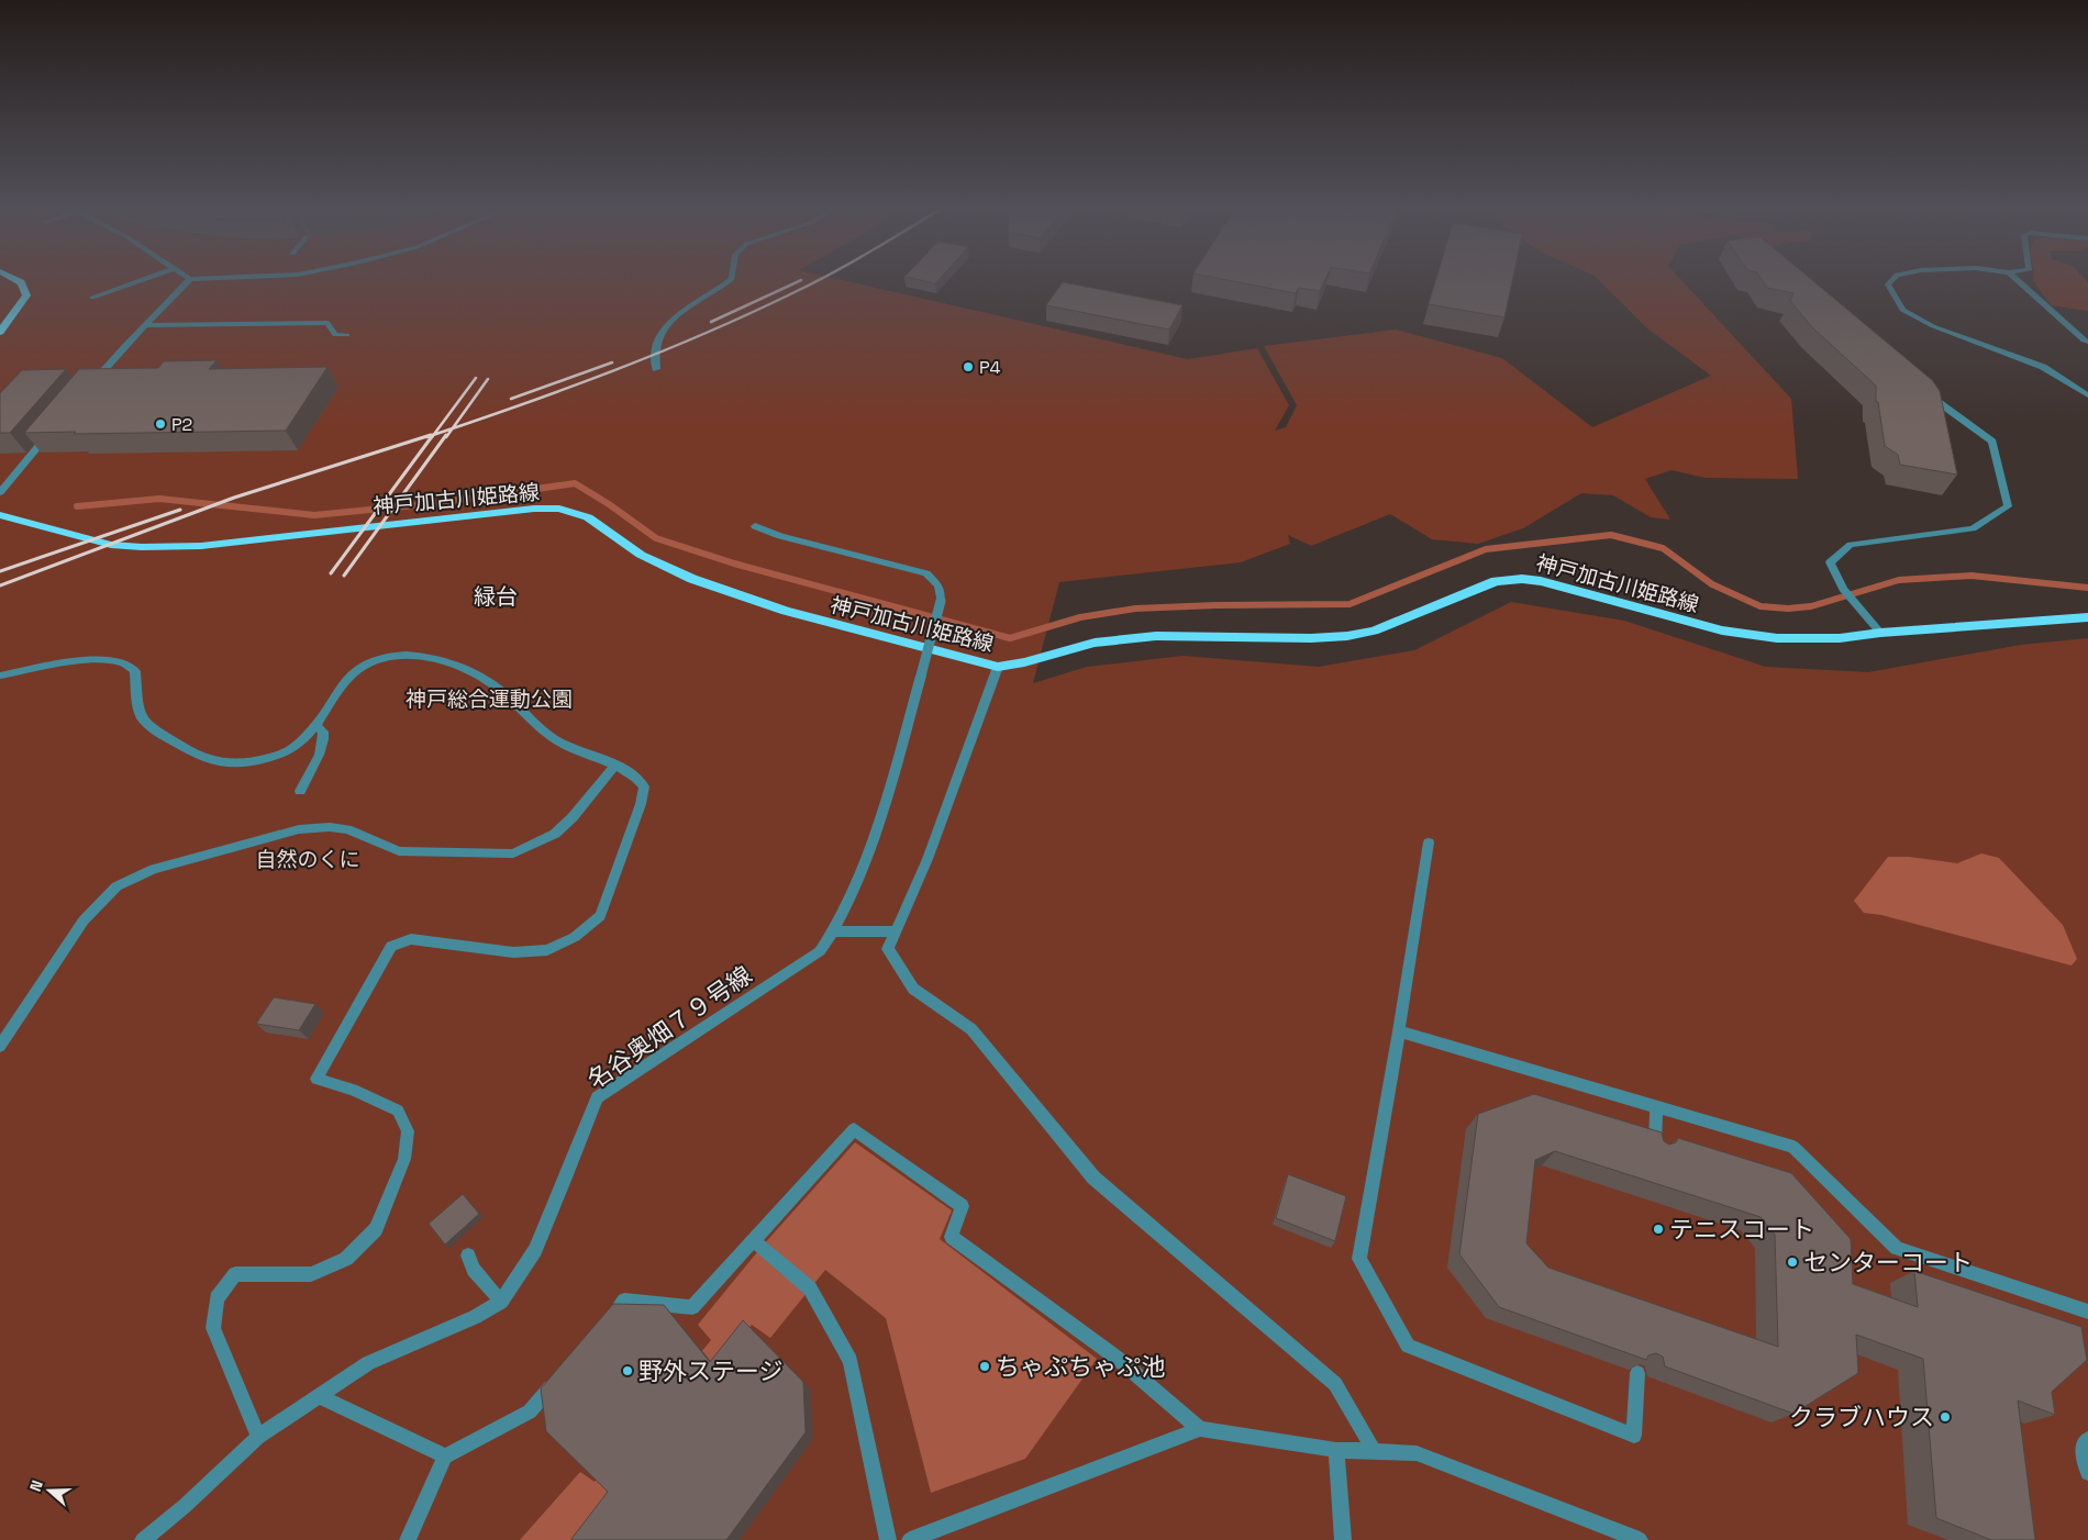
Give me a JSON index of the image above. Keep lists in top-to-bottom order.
{
  "streets": {
    "main road": ["神戸加古川姫路線"],
    "street": ["名谷奥畑７９号線"]
  },
  "districts": ["緑台"],
  "parks": ["神戸総合運動公園", "自然のくに"],
  "places": [
    "P4",
    "P2",
    "テニスコート",
    "センターコート",
    "ちゃぷちゃぷ池",
    "野外ステージ",
    "クラブハウス"
  ],
  "north": "left"
}
